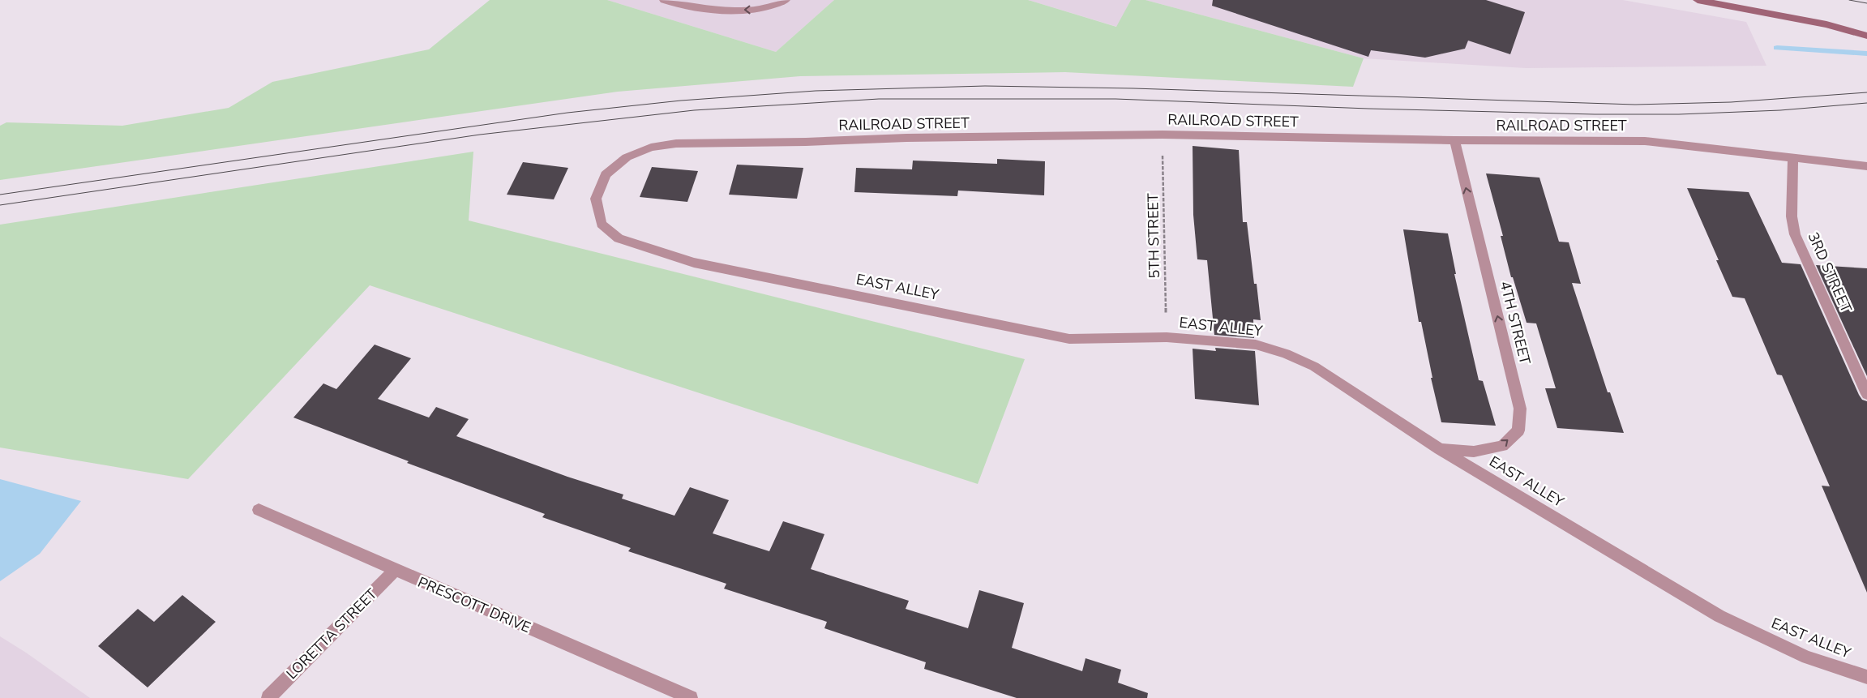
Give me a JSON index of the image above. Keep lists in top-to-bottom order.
{
  "streets": {
    "street": [
      "RAILROAD STREET",
      "3RD STREET",
      "EAST ALLEY",
      "4TH STREET",
      "PRESCOTT DRIVE",
      "LORETTA STREET"
    ],
    "path": ["5TH STREET"]
  },
  "crossings": [
    ["RAILROAD STREET", "5TH STREET"],
    ["RAILROAD STREET", "3RD STREET"],
    ["RAILROAD STREET", "EAST ALLEY"],
    ["RAILROAD STREET", "4TH STREET"],
    ["5TH STREET", "EAST ALLEY"],
    ["EAST ALLEY", "4TH STREET"],
    ["PRESCOTT DRIVE", "LORETTA STREET"]
  ],
  "one_way": ["4TH STREET"]
}
